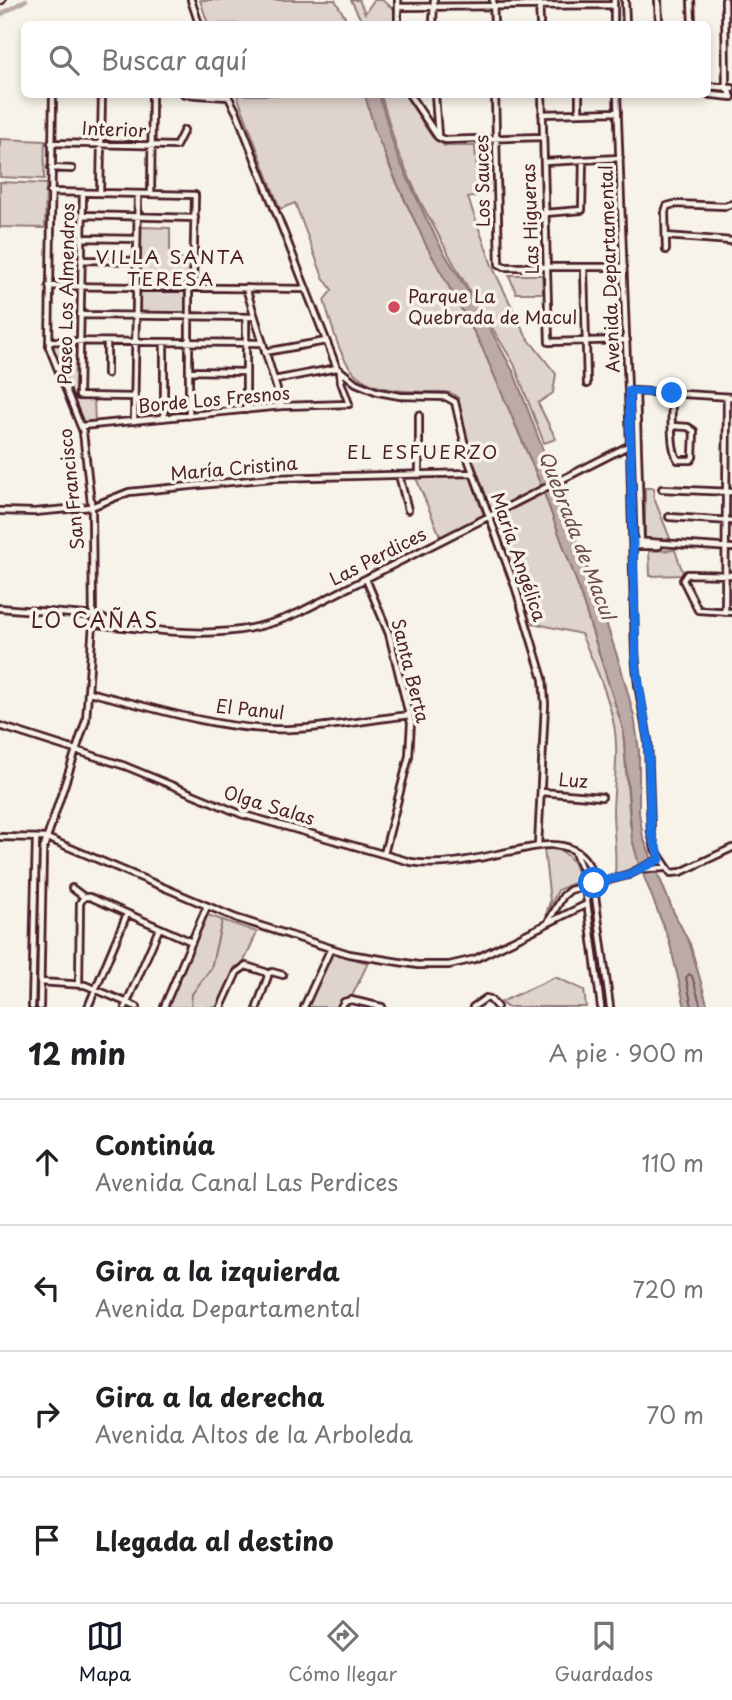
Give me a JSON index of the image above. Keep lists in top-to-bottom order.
{
  "streets": {
    "street": [
      "Interior",
      "Los Sauces",
      "Las Higueras",
      "Avenida Departamental",
      "Paseo Los Almendros",
      "Borde Los Fresnos",
      "María Cristina",
      "San Francisco",
      "Las Perdices",
      "María Angélica",
      "Santa Berta",
      "El Panul",
      "Luz",
      "Olga Salas"
    ]
  },
  "crossings": [
    ["Interior", "San Francisco"],
    ["Los Sauces", "Las Higueras"],
    ["Avenida Departamental", "Las Perdices"],
    ["Borde Los Fresnos", "San Francisco"],
    ["Borde Los Fresnos", "María Angélica"],
    ["María Cristina", "San Francisco"],
    ["María Cristina", "María Angélica"],
    ["San Francisco", "Las Perdices"],
    ["San Francisco", "El Panul"],
    ["San Francisco", "Olga Salas"],
    ["Las Perdices", "María Angélica"],
    ["Las Perdices", "Santa Berta"],
    ["María Angélica", "Luz"],
    ["María Angélica", "Olga Salas"],
    ["Santa Berta", "El Panul"],
    ["Santa Berta", "Olga Salas"]
  ],
  "districts": ["VILLA SANTA TERESA", "EL ESFUERZO", "LO CAÑAS"],
  "water": ["Quebrada de Macul"],
  "places": ["Parque La Quebrada de Macul"],
  "page": {
    "search": "Buscar aquí",
    "heading": ["12 min", "A pie · 900 m"],
    "list": [
      ["Continúa", "Avenida Canal Las Perdices", "110 m"],
      ["Gira a la izquierda", "Avenida Departamental", "720 m"],
      ["Gira a la derecha", "Avenida Altos de la Arboleda", "70 m"],
      "Llegada al destino"
    ],
    "nav": ["Mapa", "Cómo llegar", "Guardados"]
  }
}
